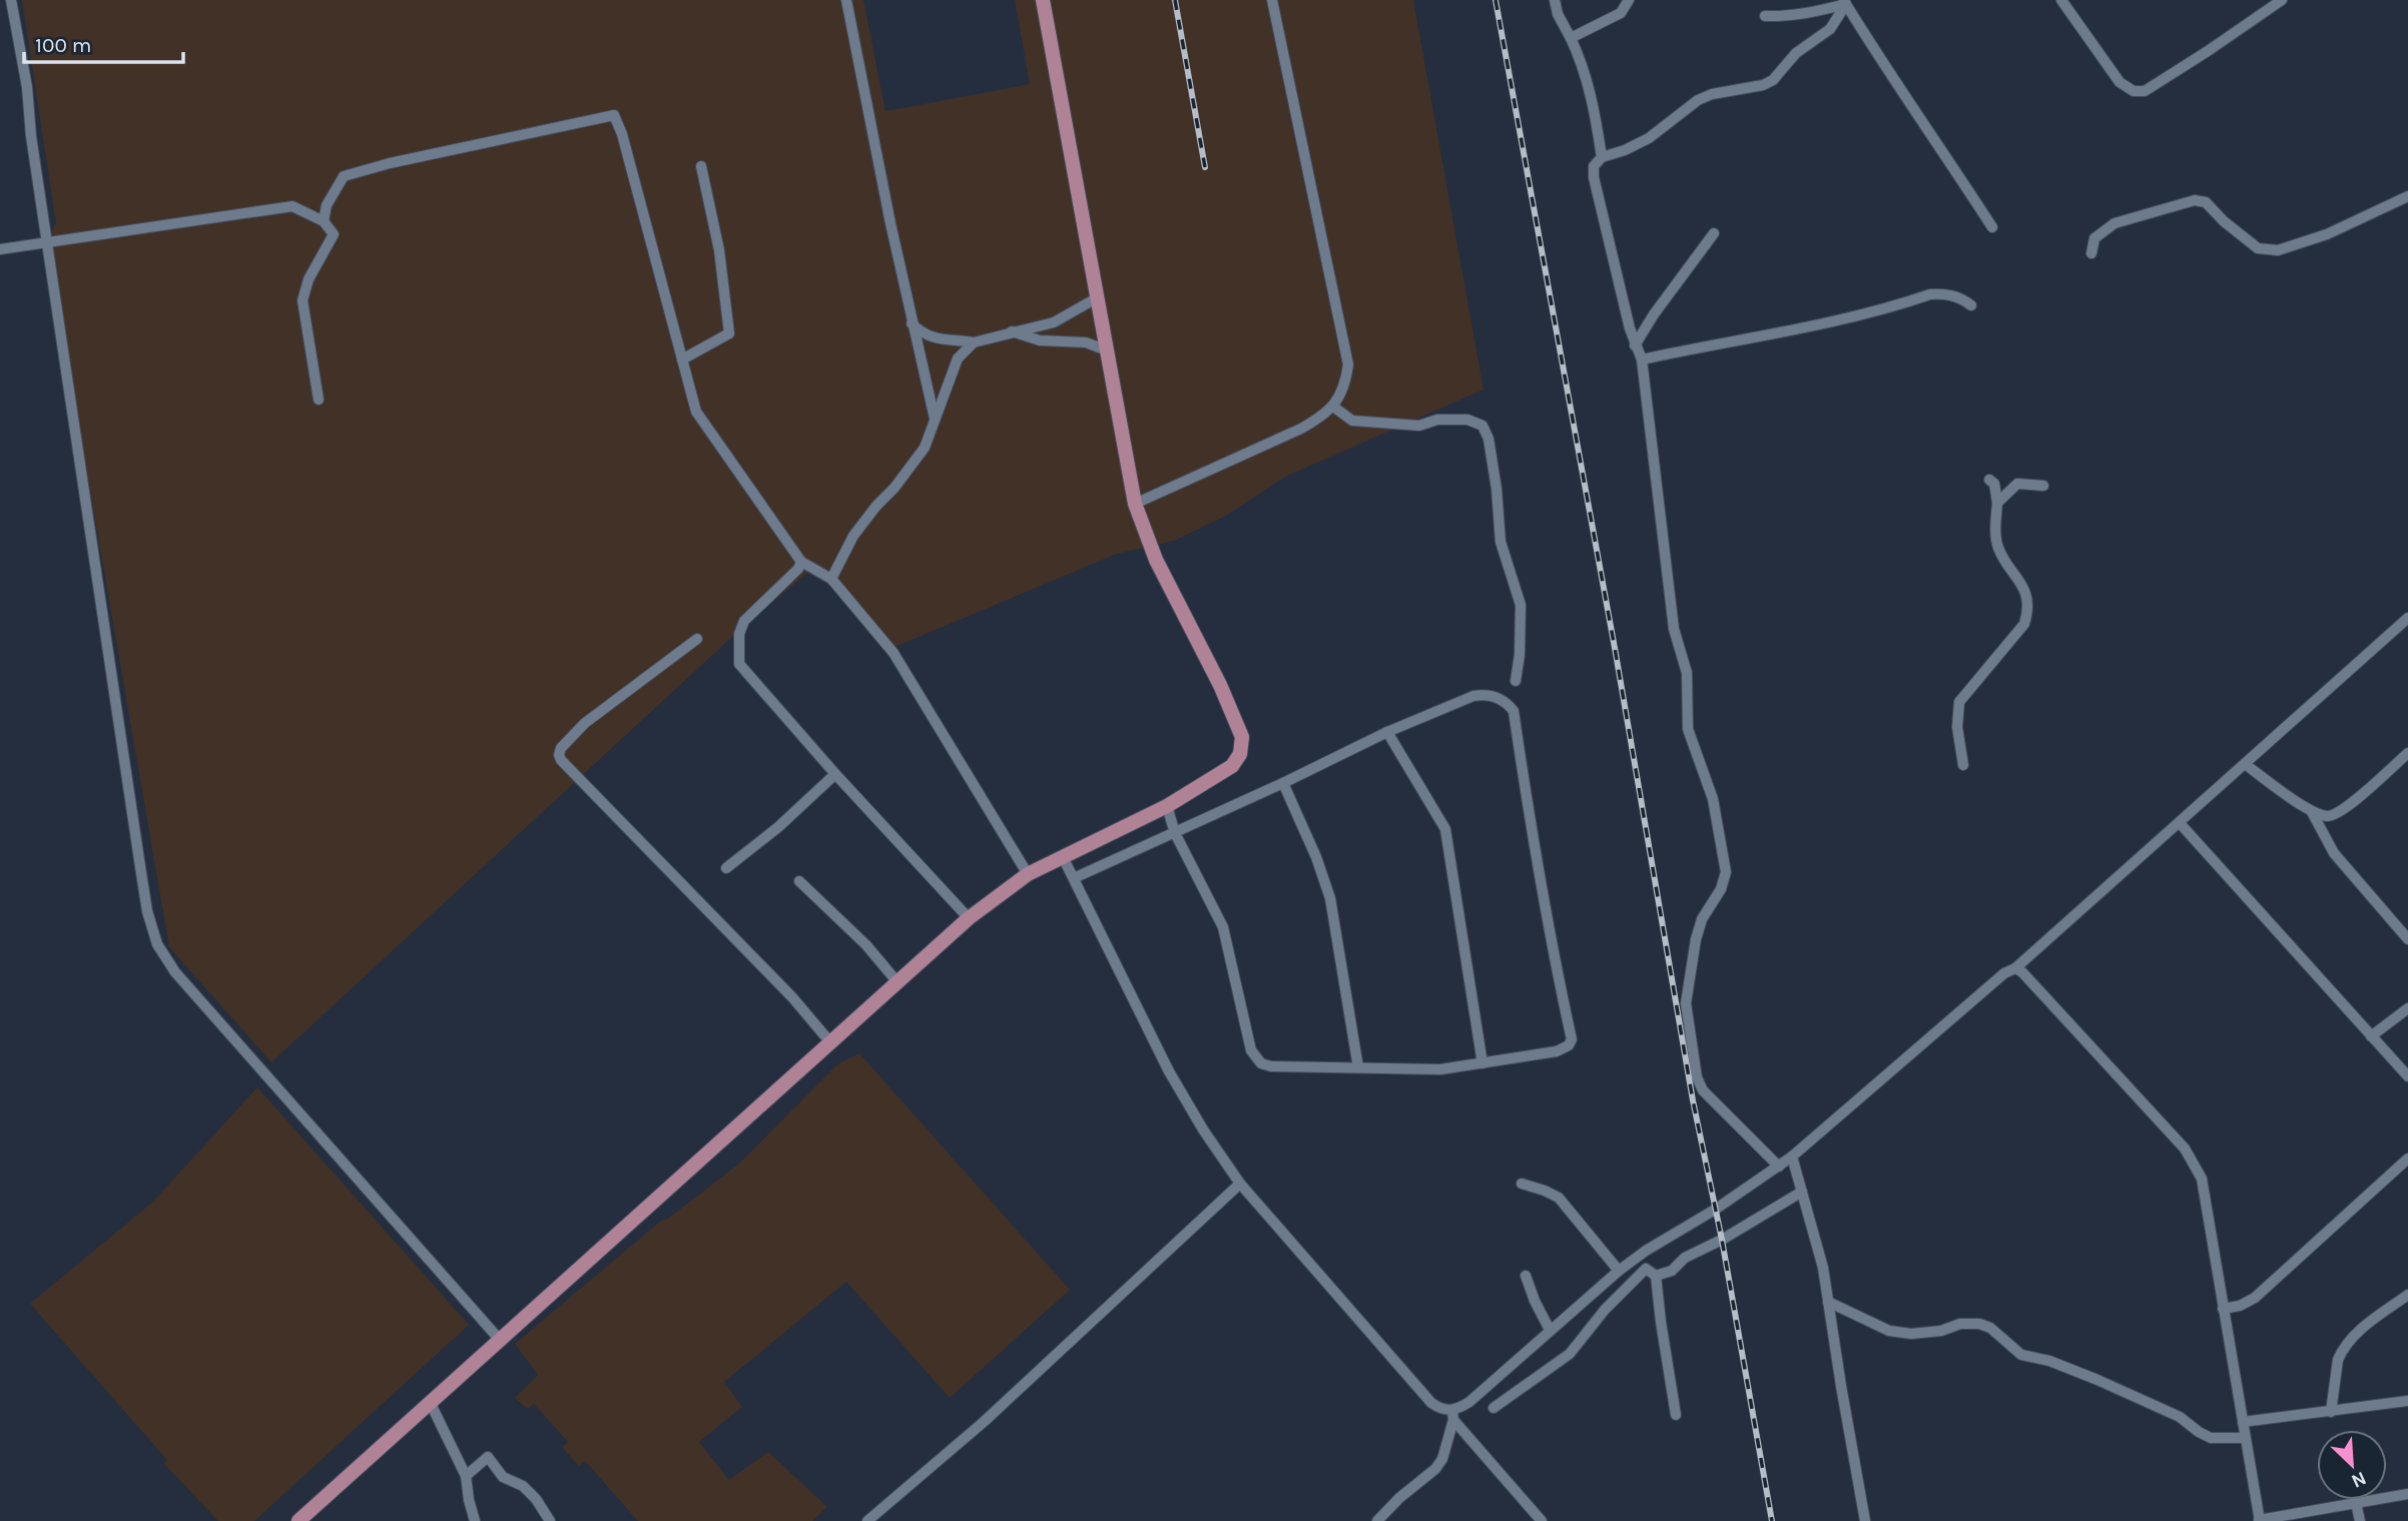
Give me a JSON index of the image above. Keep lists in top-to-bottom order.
{
  "scale_bar": "100 m",
  "north": "bottom right"
}
